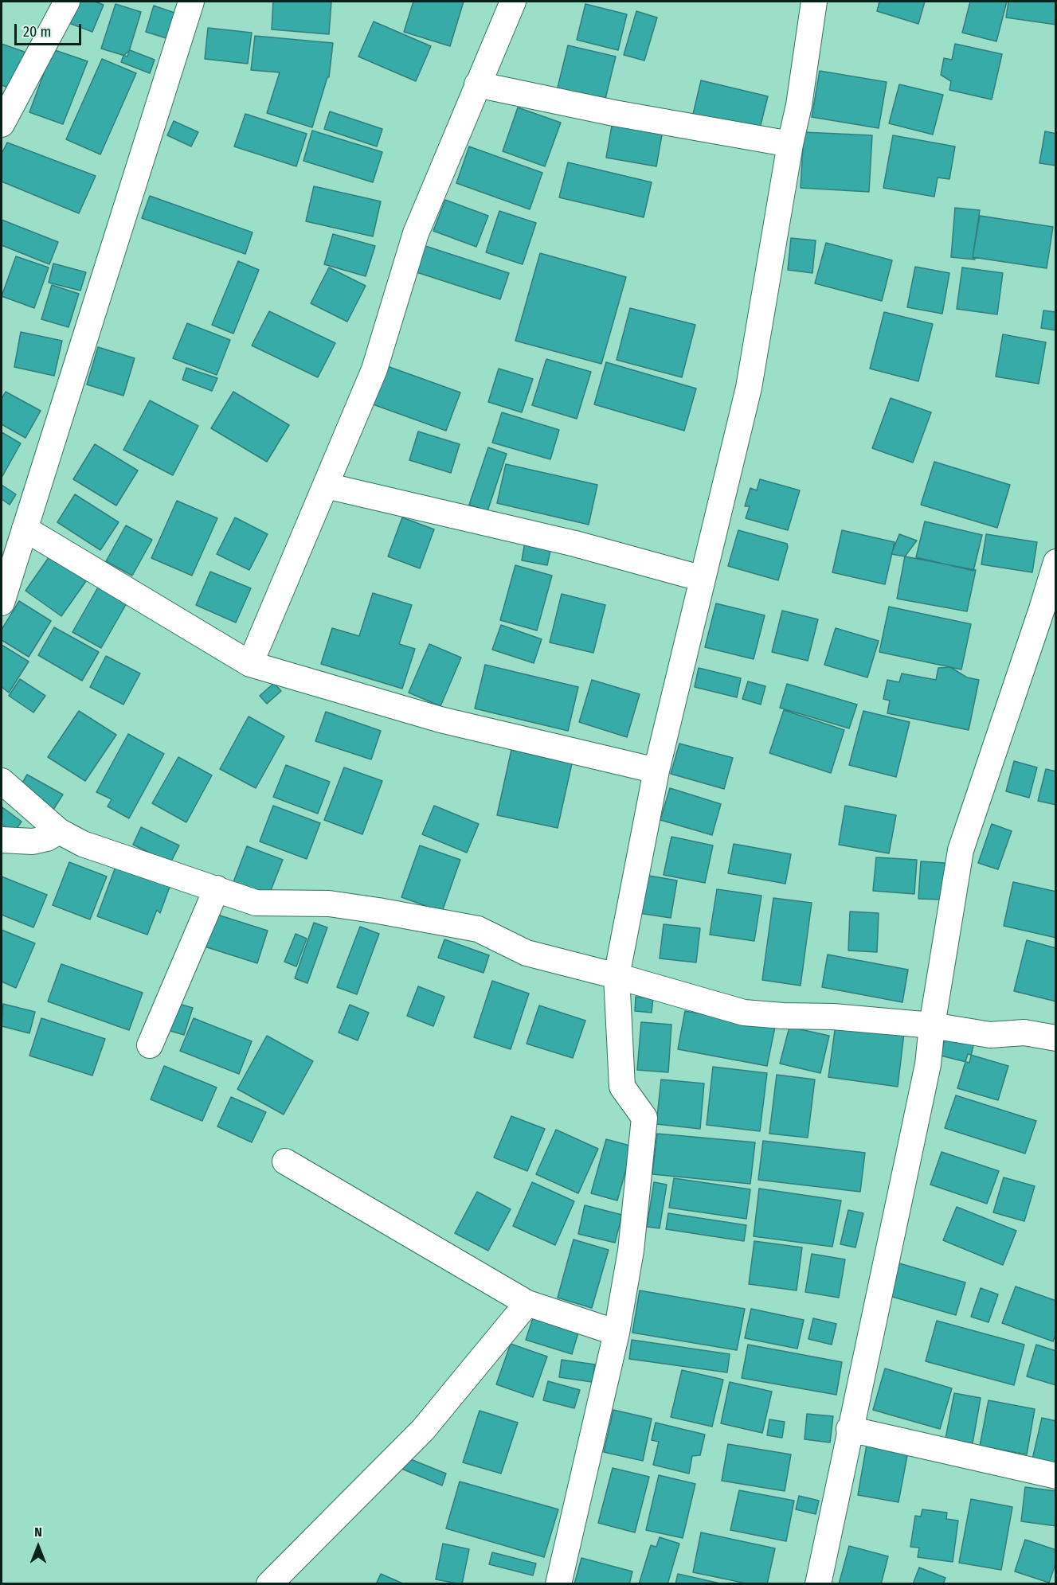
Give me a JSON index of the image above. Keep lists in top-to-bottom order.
{
  "scale_bar": "20 m",
  "north": "top"
}
